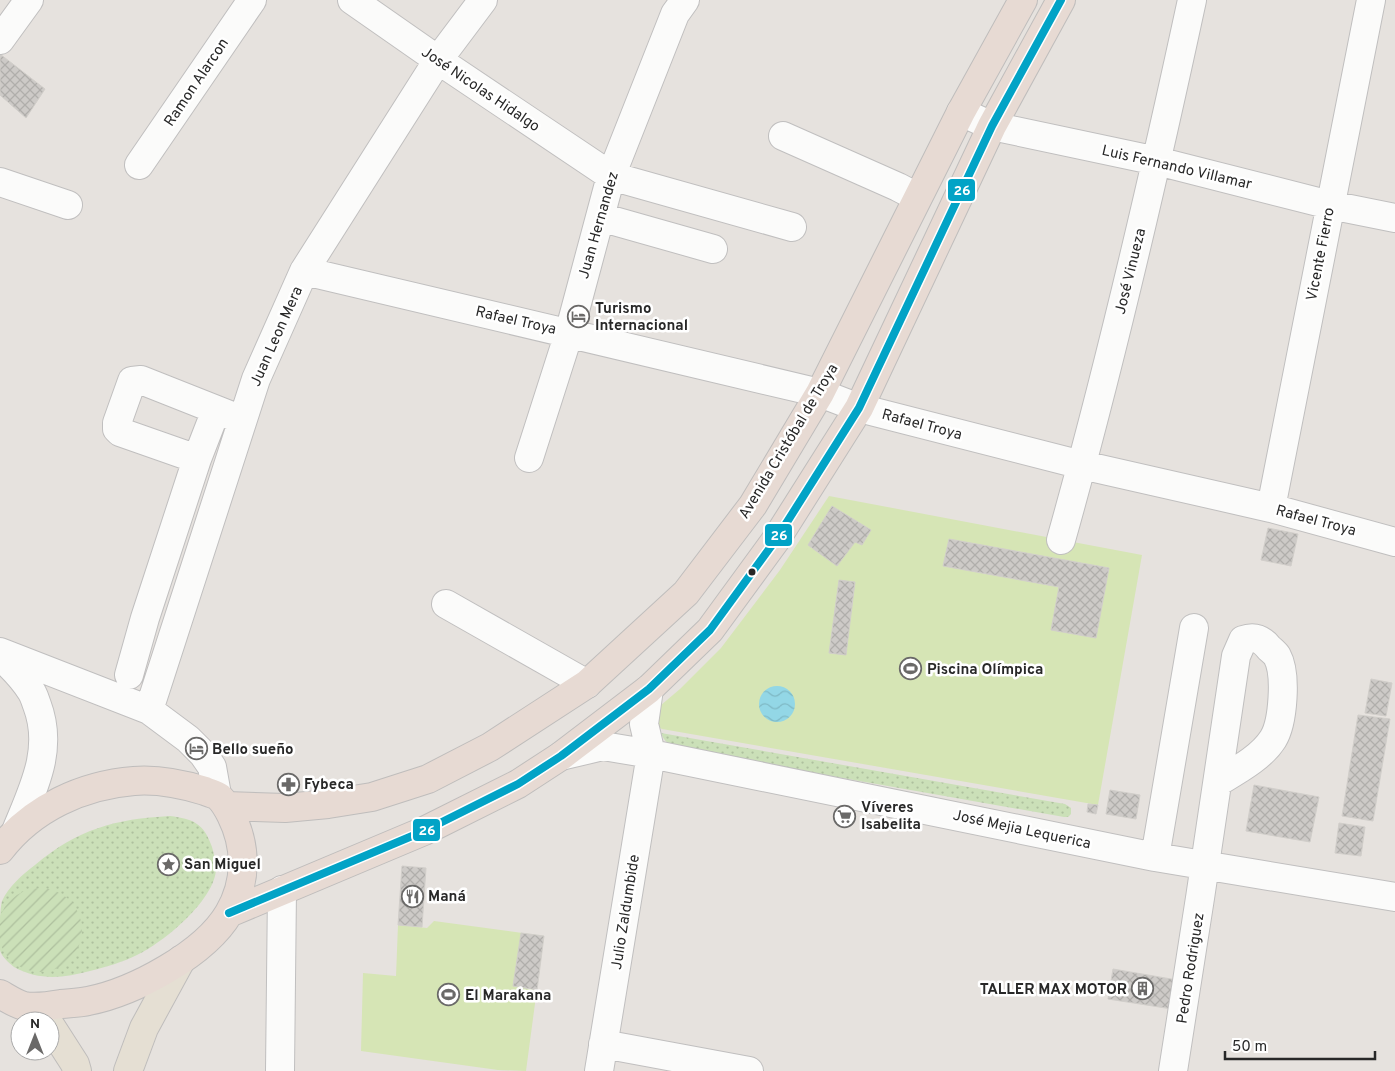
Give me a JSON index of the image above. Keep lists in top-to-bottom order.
{
  "streets": {
    "highway": ["Avenida Cristóbal de Troya"],
    "street": [
      "Ramon Alarcon",
      "José Nicolas Hidalgo",
      "Luis Fernando Villamar",
      "Juan Hernandez",
      "Vicente Fierro",
      "José Vinueza",
      "Rafael Troya",
      "Juan Leon Mera",
      "José Mejia Lequerica",
      "Julio Zaldumbide",
      "Pedro Rodriguez"
    ]
  },
  "crossings": [
    ["José Nicolas Hidalgo", "Juan Hernandez"],
    ["José Nicolas Hidalgo", "Juan Leon Mera"],
    ["Luis Fernando Villamar", "Vicente Fierro"],
    ["Luis Fernando Villamar", "José Vinueza"],
    ["Luis Fernando Villamar", "Avenida Cristóbal de Troya"],
    ["Juan Hernandez", "Rafael Troya"],
    ["Vicente Fierro", "Rafael Troya"],
    ["José Vinueza", "Rafael Troya"],
    ["Rafael Troya", "Juan Leon Mera"],
    ["Rafael Troya", "Avenida Cristóbal de Troya"],
    ["José Mejia Lequerica", "Julio Zaldumbide"],
    ["José Mejia Lequerica", "Pedro Rodriguez"]
  ],
  "places": {
    "hotel": ["Turismo Internacional", "Bello sueño"],
    "sports": ["Piscina Olímpica", "El Marakana"],
    "pharmacy": ["Fybeca"],
    "supermarket": ["Víveres Isabelita"],
    "place": ["San Miguel"],
    "restaurant": ["Maná"],
    "building": ["TALLER MAX MOTOR"]
  },
  "lines": ["transit line 26"],
  "scale_bar": "50 m",
  "north": "top"
}
